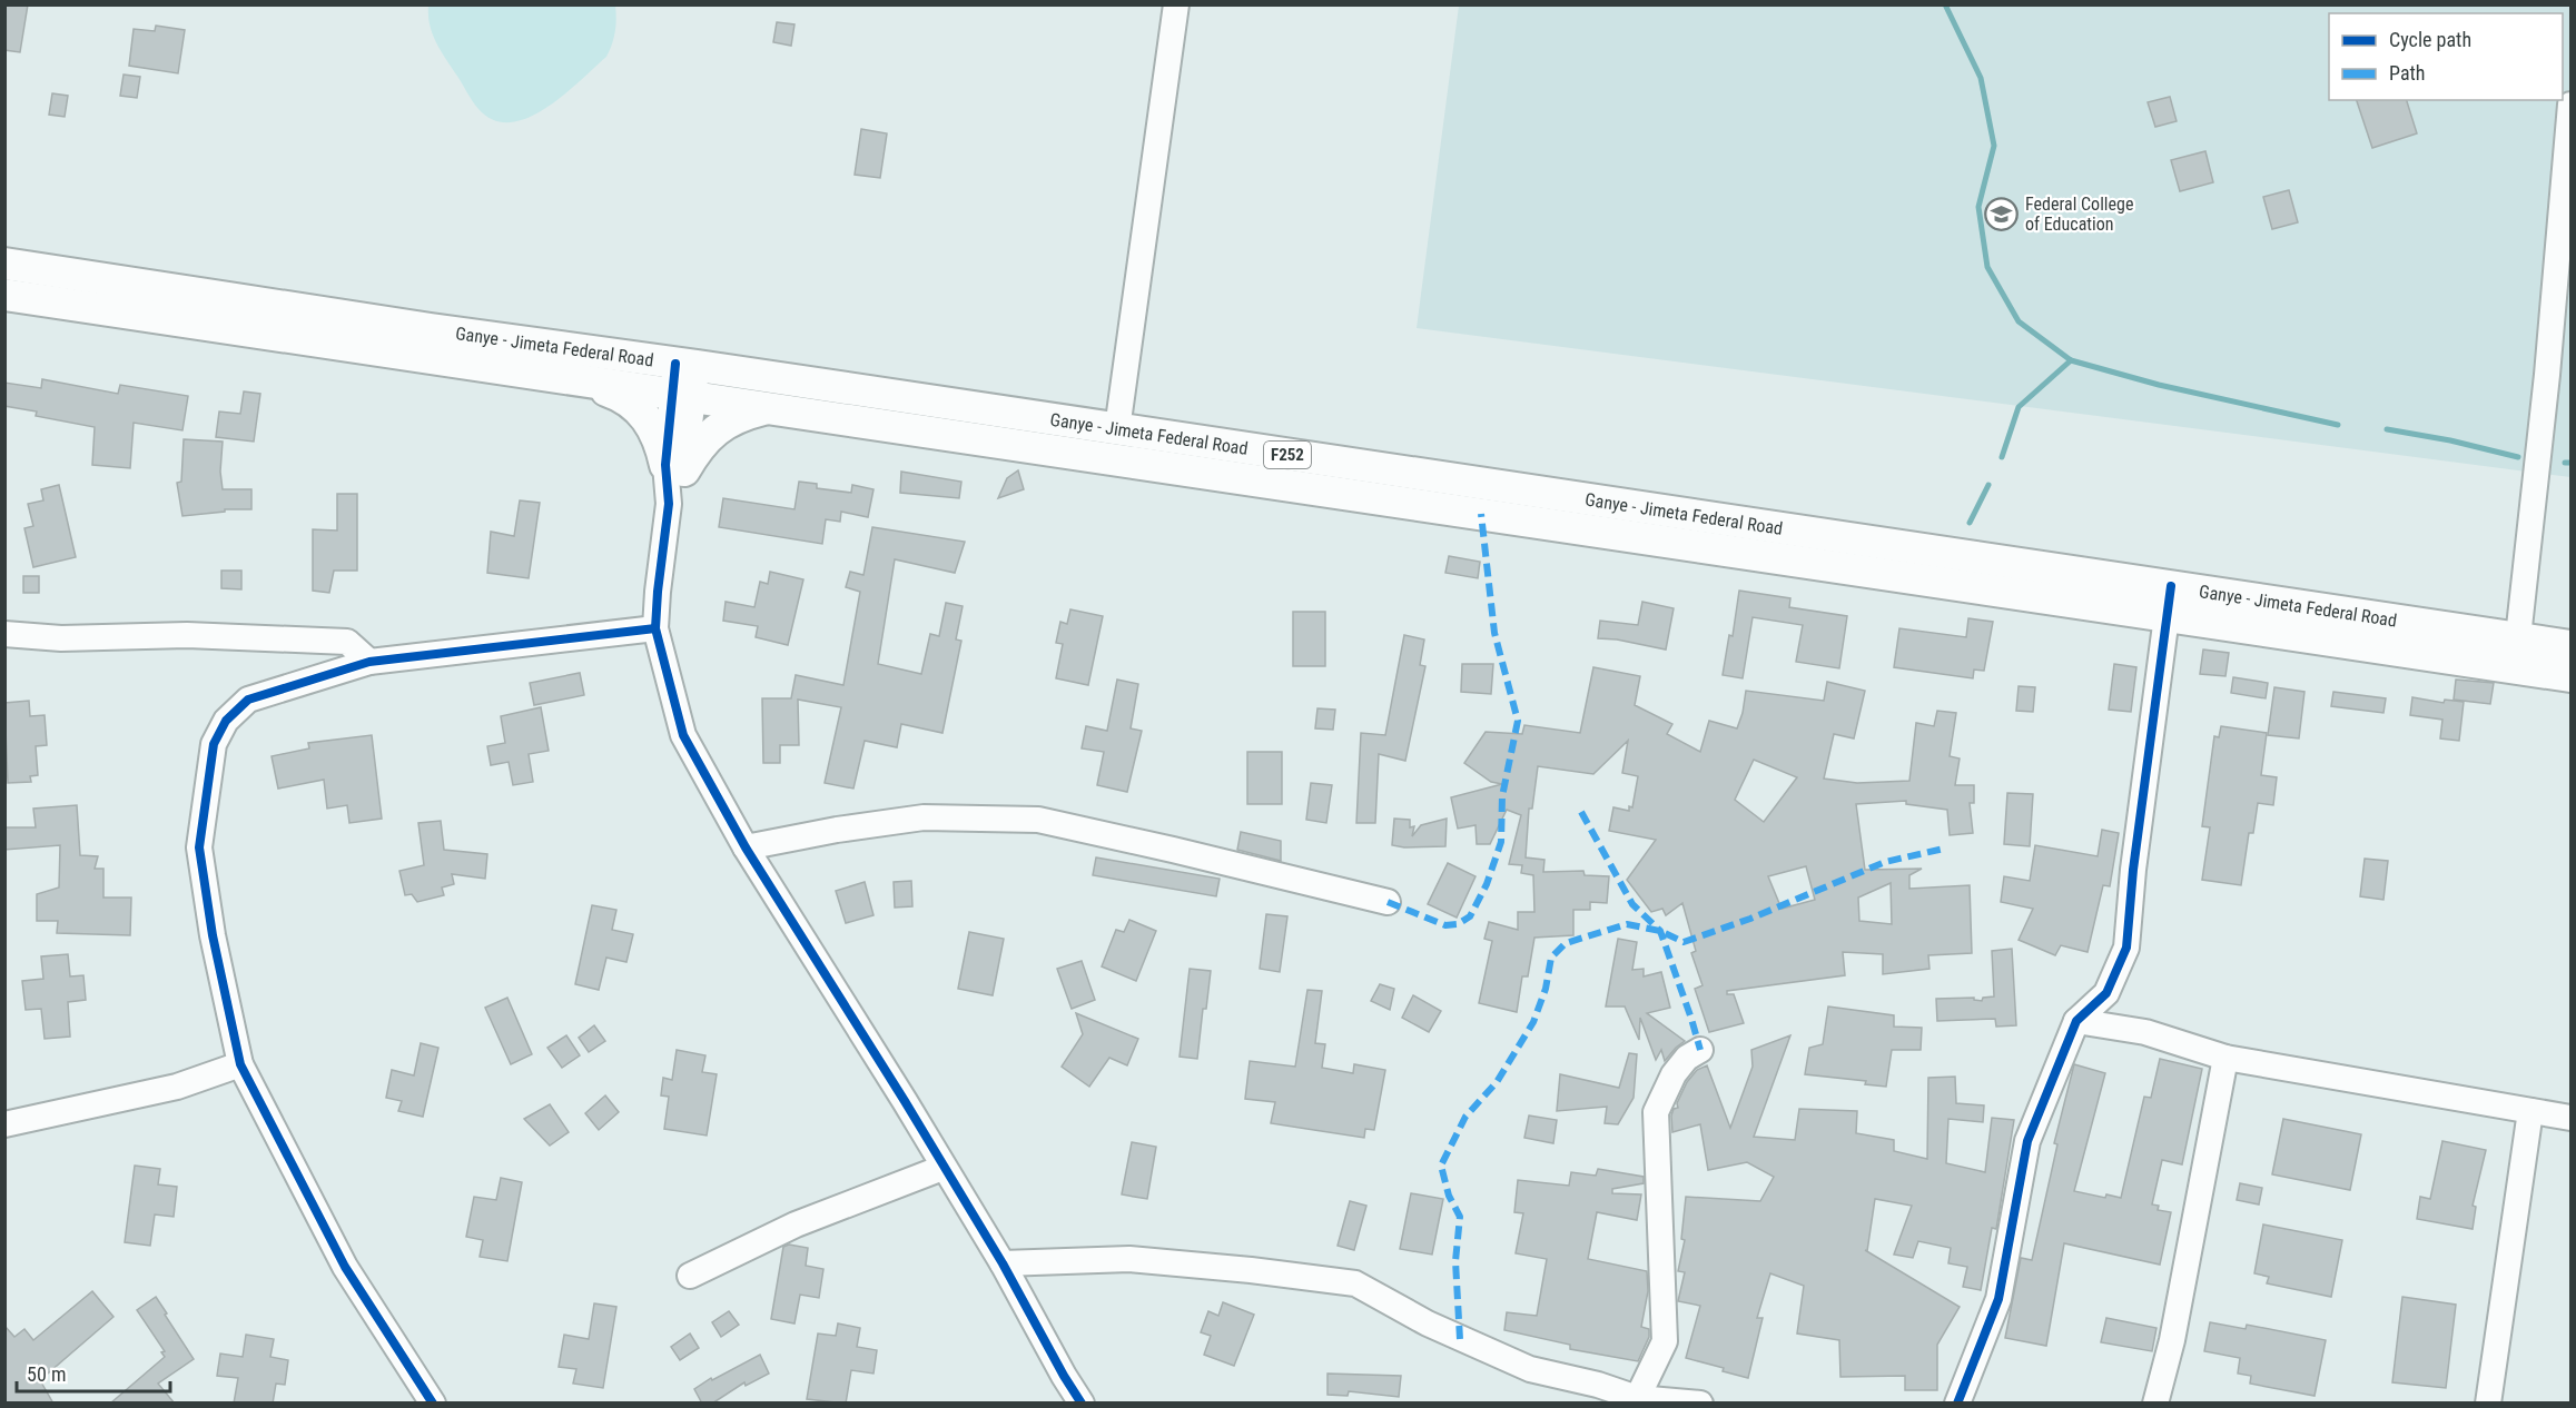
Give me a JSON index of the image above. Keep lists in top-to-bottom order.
{
  "streets": {
    "main road": ["Ganye - Jimeta Federal Road", "F252"]
  },
  "places": {
    "school or university": ["Federal College of Education"]
  },
  "legend": ["Cycle path", "Path"],
  "scale_bar": "50 m"
}
